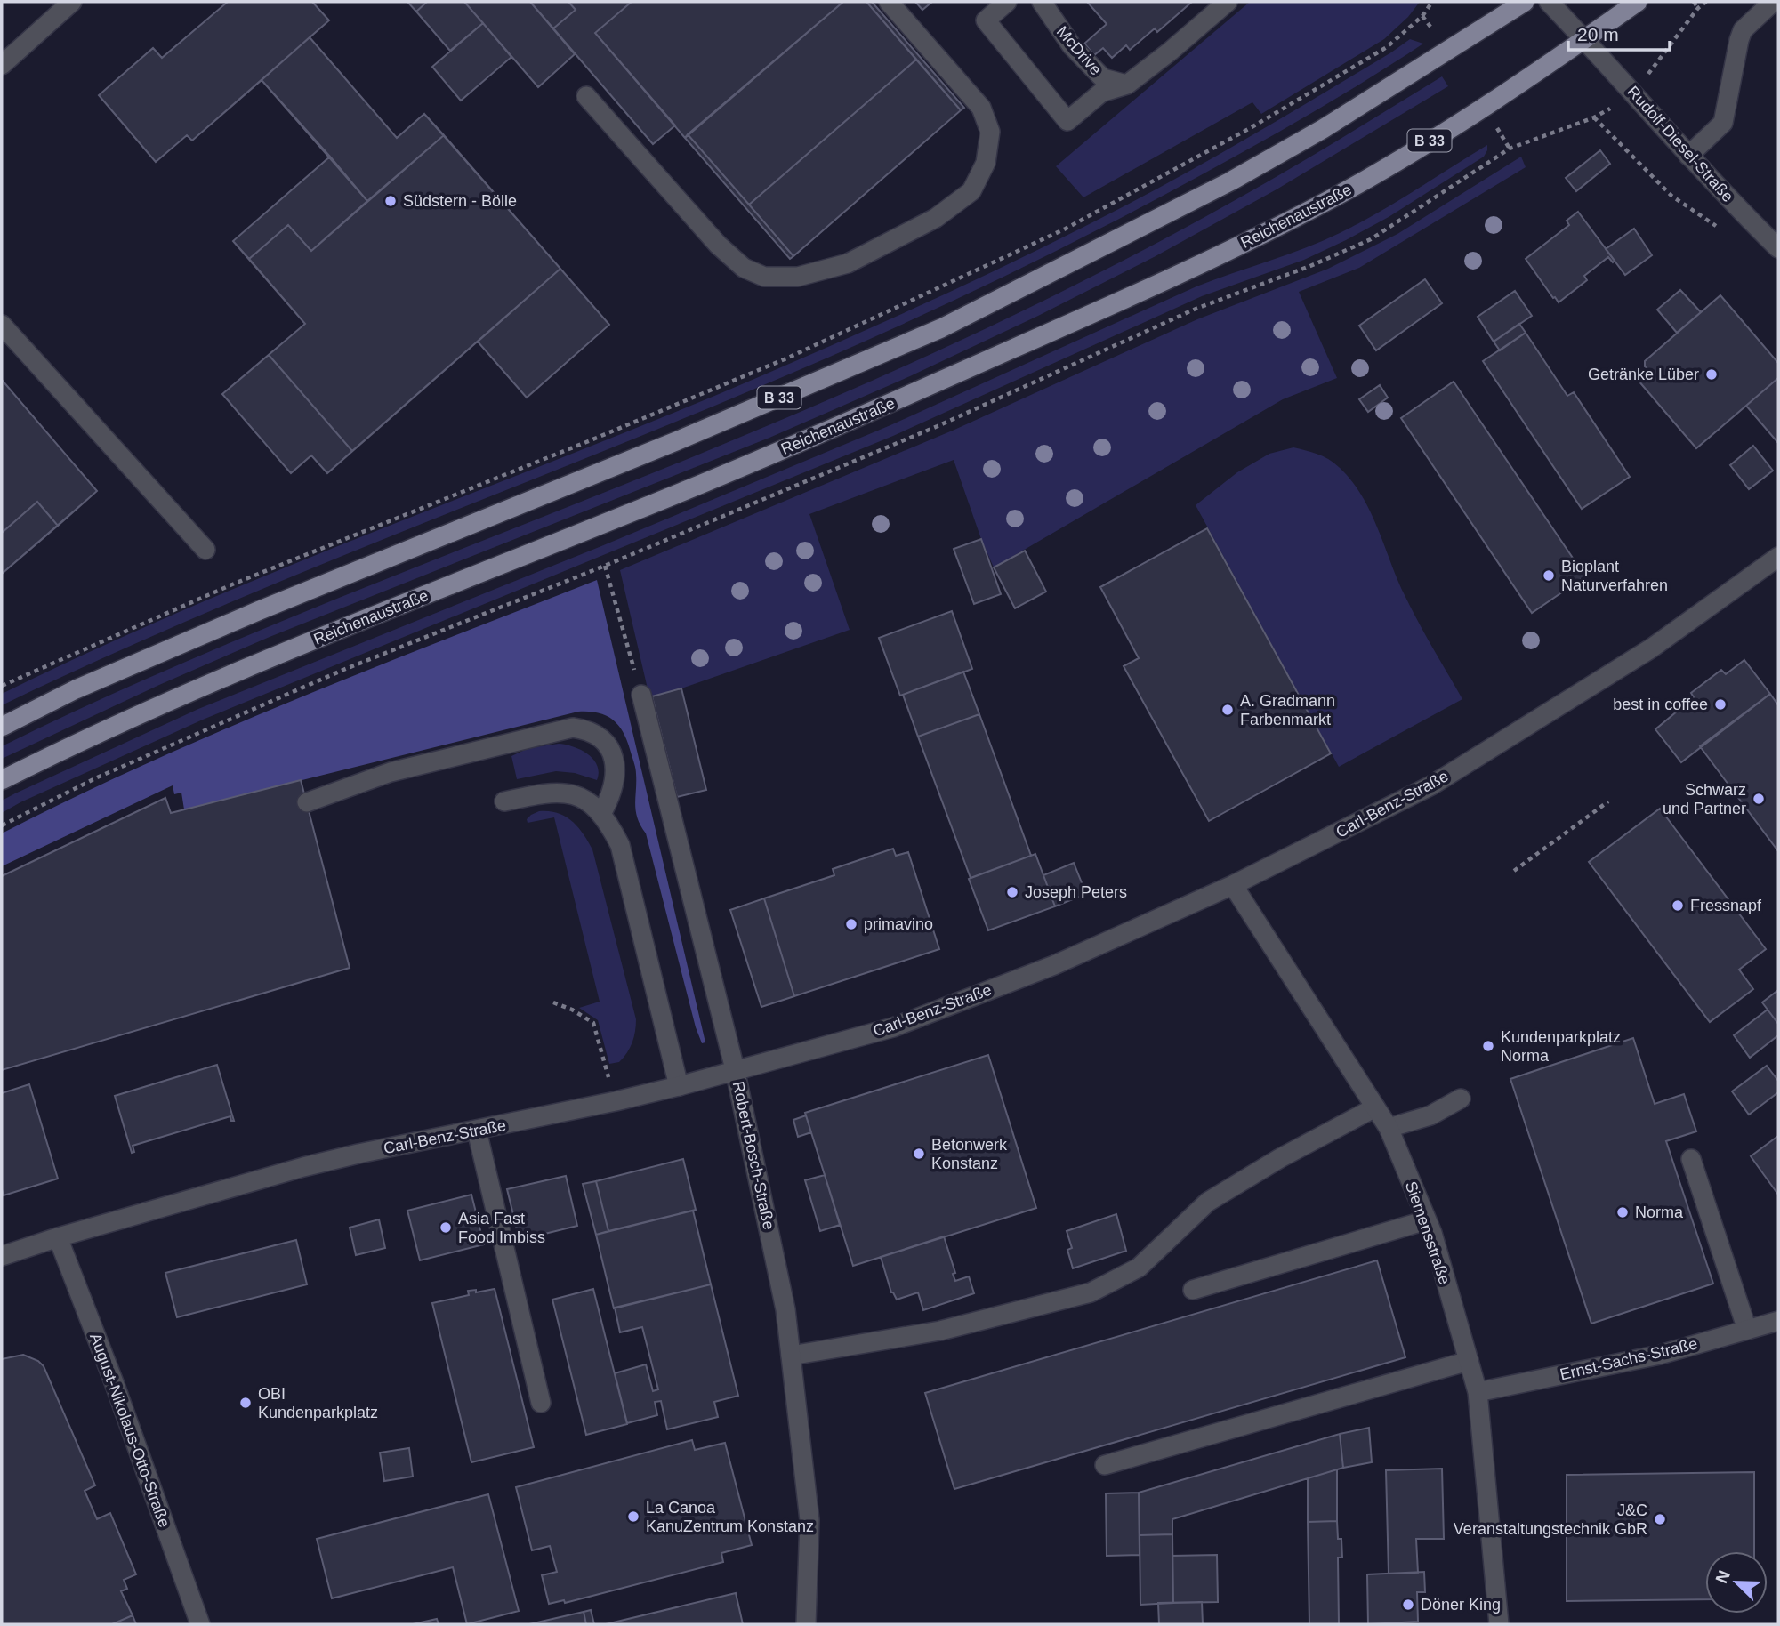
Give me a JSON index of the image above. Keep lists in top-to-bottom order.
{
  "streets": {
    "main road": ["B 33", "Reichenaustraße"],
    "street": [
      "McDrive",
      "Rudolf-Diesel-Straße",
      "Carl-Benz-Straße",
      "Robert-Bosch-Straße",
      "Siemensstraße",
      "Ernst-Sachs-Straße",
      "August-Nikolaus-Otto-Straße"
    ]
  },
  "crossings": [
    ["Rudolf-Diesel-Straße", "Reichenaustraße"],
    ["Carl-Benz-Straße", "Robert-Bosch-Straße"],
    ["Carl-Benz-Straße", "Siemensstraße"],
    ["Carl-Benz-Straße", "August-Nikolaus-Otto-Straße"],
    ["Siemensstraße", "Ernst-Sachs-Straße"]
  ],
  "places": [
    "Südstern - Bölle",
    "Getränke Lüber",
    "Bioplant Naturverfahren",
    "best in coffee",
    "A. Gradmann Farbenmarkt",
    "Schwarz und Partner",
    "Joseph Peters",
    "Fressnapf",
    "primavino",
    "Kundenparkplatz Norma",
    "Betonwerk Konstanz",
    "Norma",
    "Asia Fast Food Imbiss",
    "OBI Kundenparkplatz",
    "La Canoa KanuZentrum Konstanz",
    "J&C Veranstaltungstechnik GbR",
    "Döner King"
  ],
  "scale_bar": "20 m",
  "north": "top left"
}
